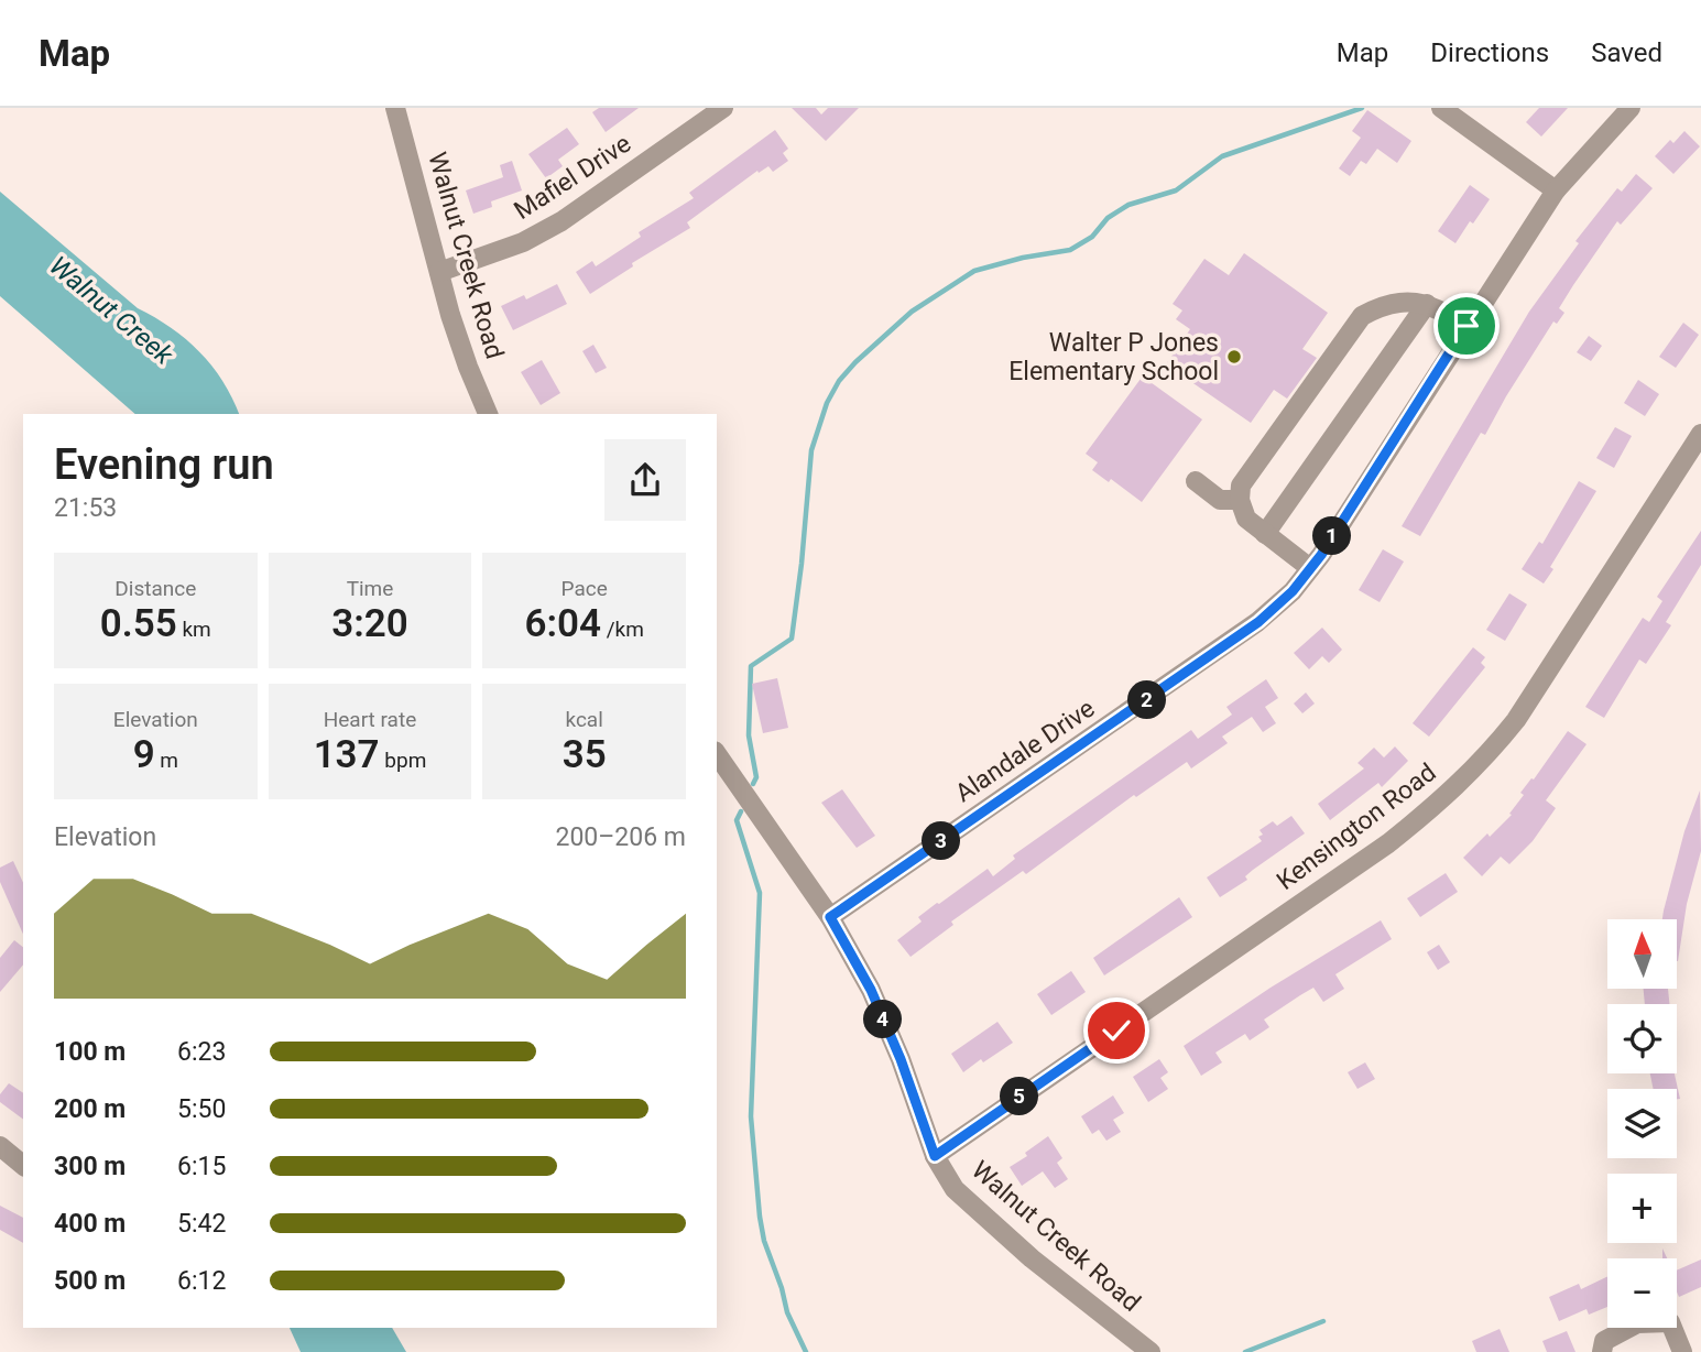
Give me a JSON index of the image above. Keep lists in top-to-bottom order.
{
  "streets": {
    "street": [
      "Mafiel Drive",
      "Walnut Creek Road",
      "Alandale Drive",
      "Kensington Road"
    ]
  },
  "crossings": [
    ["Mafiel Drive", "Walnut Creek Road"],
    ["Walnut Creek Road", "Alandale Drive"],
    ["Walnut Creek Road", "Kensington Road"]
  ],
  "water": ["Walnut Creek"],
  "places": ["Walter P Jones Elementary School"],
  "north": "top",
  "page": {
    "header": "Map",
    "nav": ["Map", "Directions", "Saved"],
    "heading": ["Evening run", "21:53"],
    "pins": [
      "1",
      "2",
      "3",
      "4",
      "5"
    ],
    "stats": [
      ["Distance", "0.55 km"],
      ["Time", "3:20"],
      ["Pace", "6:04 /km"],
      ["Elevation", "9 m"],
      ["Heart rate", "137 bpm"],
      ["kcal", "35"]
    ],
    "chart": ["Elevation", "200–206 m"],
    "map_buttons": ["+", "−"],
    "list": [
      {
        "name": "100 m",
        "note": "6:23"
      },
      {
        "name": "200 m",
        "note": "5:50"
      },
      {
        "name": "300 m",
        "note": "6:15"
      },
      {
        "name": "400 m",
        "note": "5:42"
      },
      {
        "name": "500 m",
        "note": "6:12"
      }
    ]
  }
}
